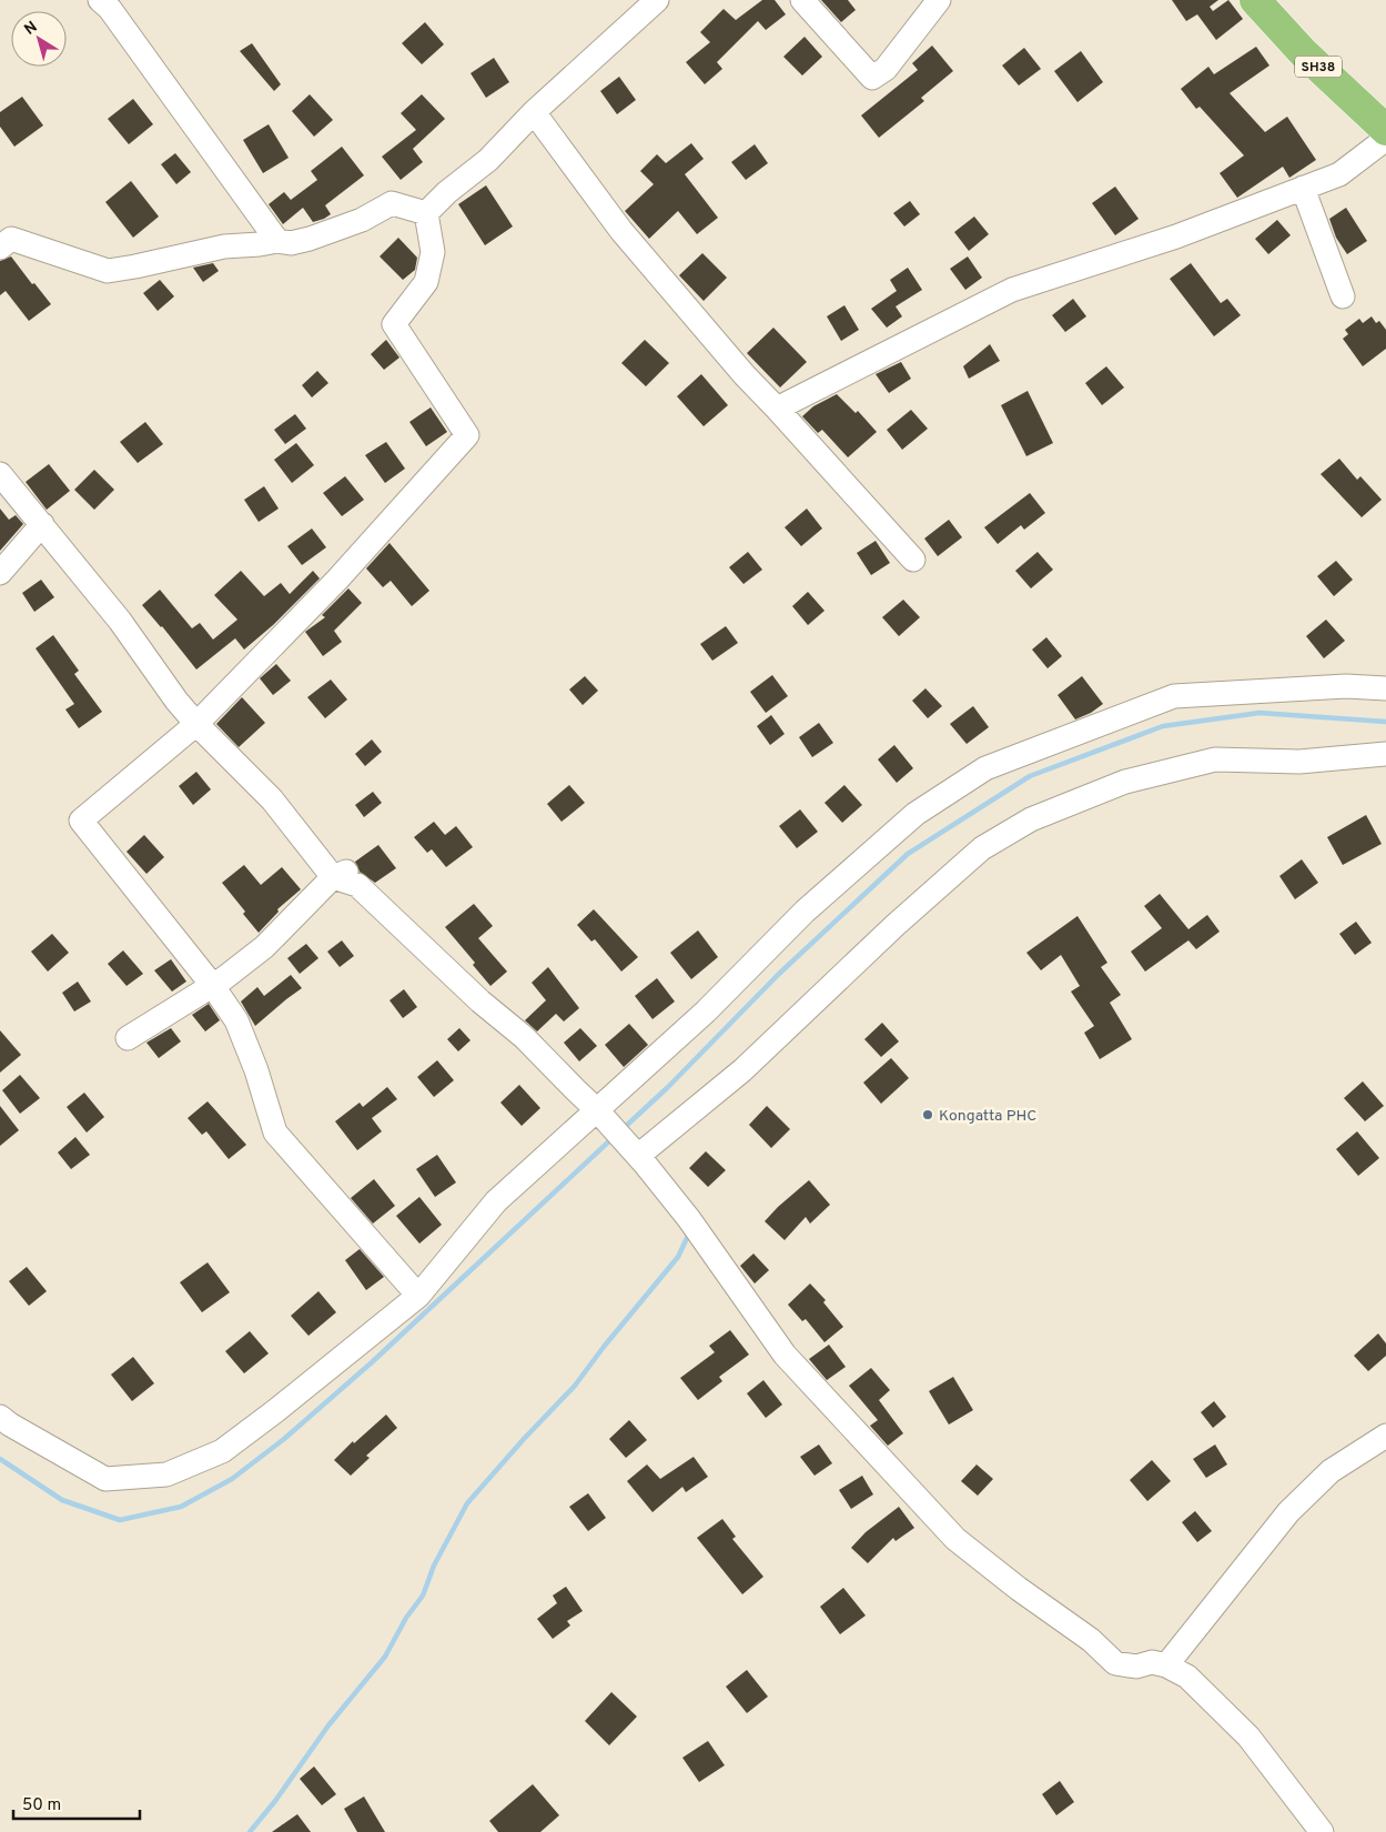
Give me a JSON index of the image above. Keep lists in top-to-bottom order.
{
  "streets": {
    "main road": ["SH38"]
  },
  "places": ["Kongatta PHC"],
  "scale_bar": "50 m",
  "north": "top left"
}
